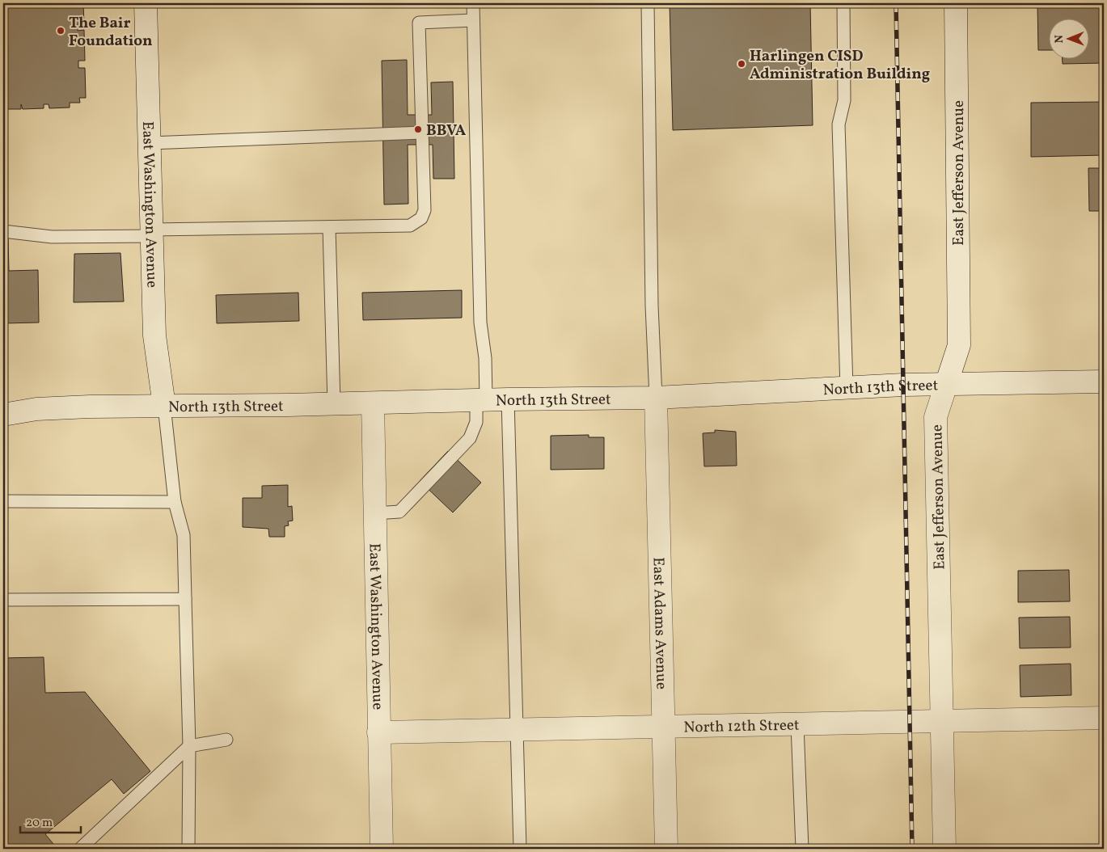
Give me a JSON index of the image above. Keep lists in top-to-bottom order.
{
  "streets": {
    "street": [
      "East Jefferson Avenue",
      "East Washington Avenue",
      "North 13th Street",
      "East Adams Avenue",
      "North 12th Street"
    ]
  },
  "crossings": [
    ["East Jefferson Avenue", "North 13th Street"],
    ["East Jefferson Avenue", "North 12th Street"],
    ["East Washington Avenue", "North 13th Street"],
    ["East Washington Avenue", "North 12th Street"],
    ["North 13th Street", "East Adams Avenue"],
    ["East Adams Avenue", "North 12th Street"]
  ],
  "places": ["The Bair Foundation", "Harlingen CISD Administration Building", "BBVA"],
  "scale_bar": "20 m",
  "north": "left"
}
